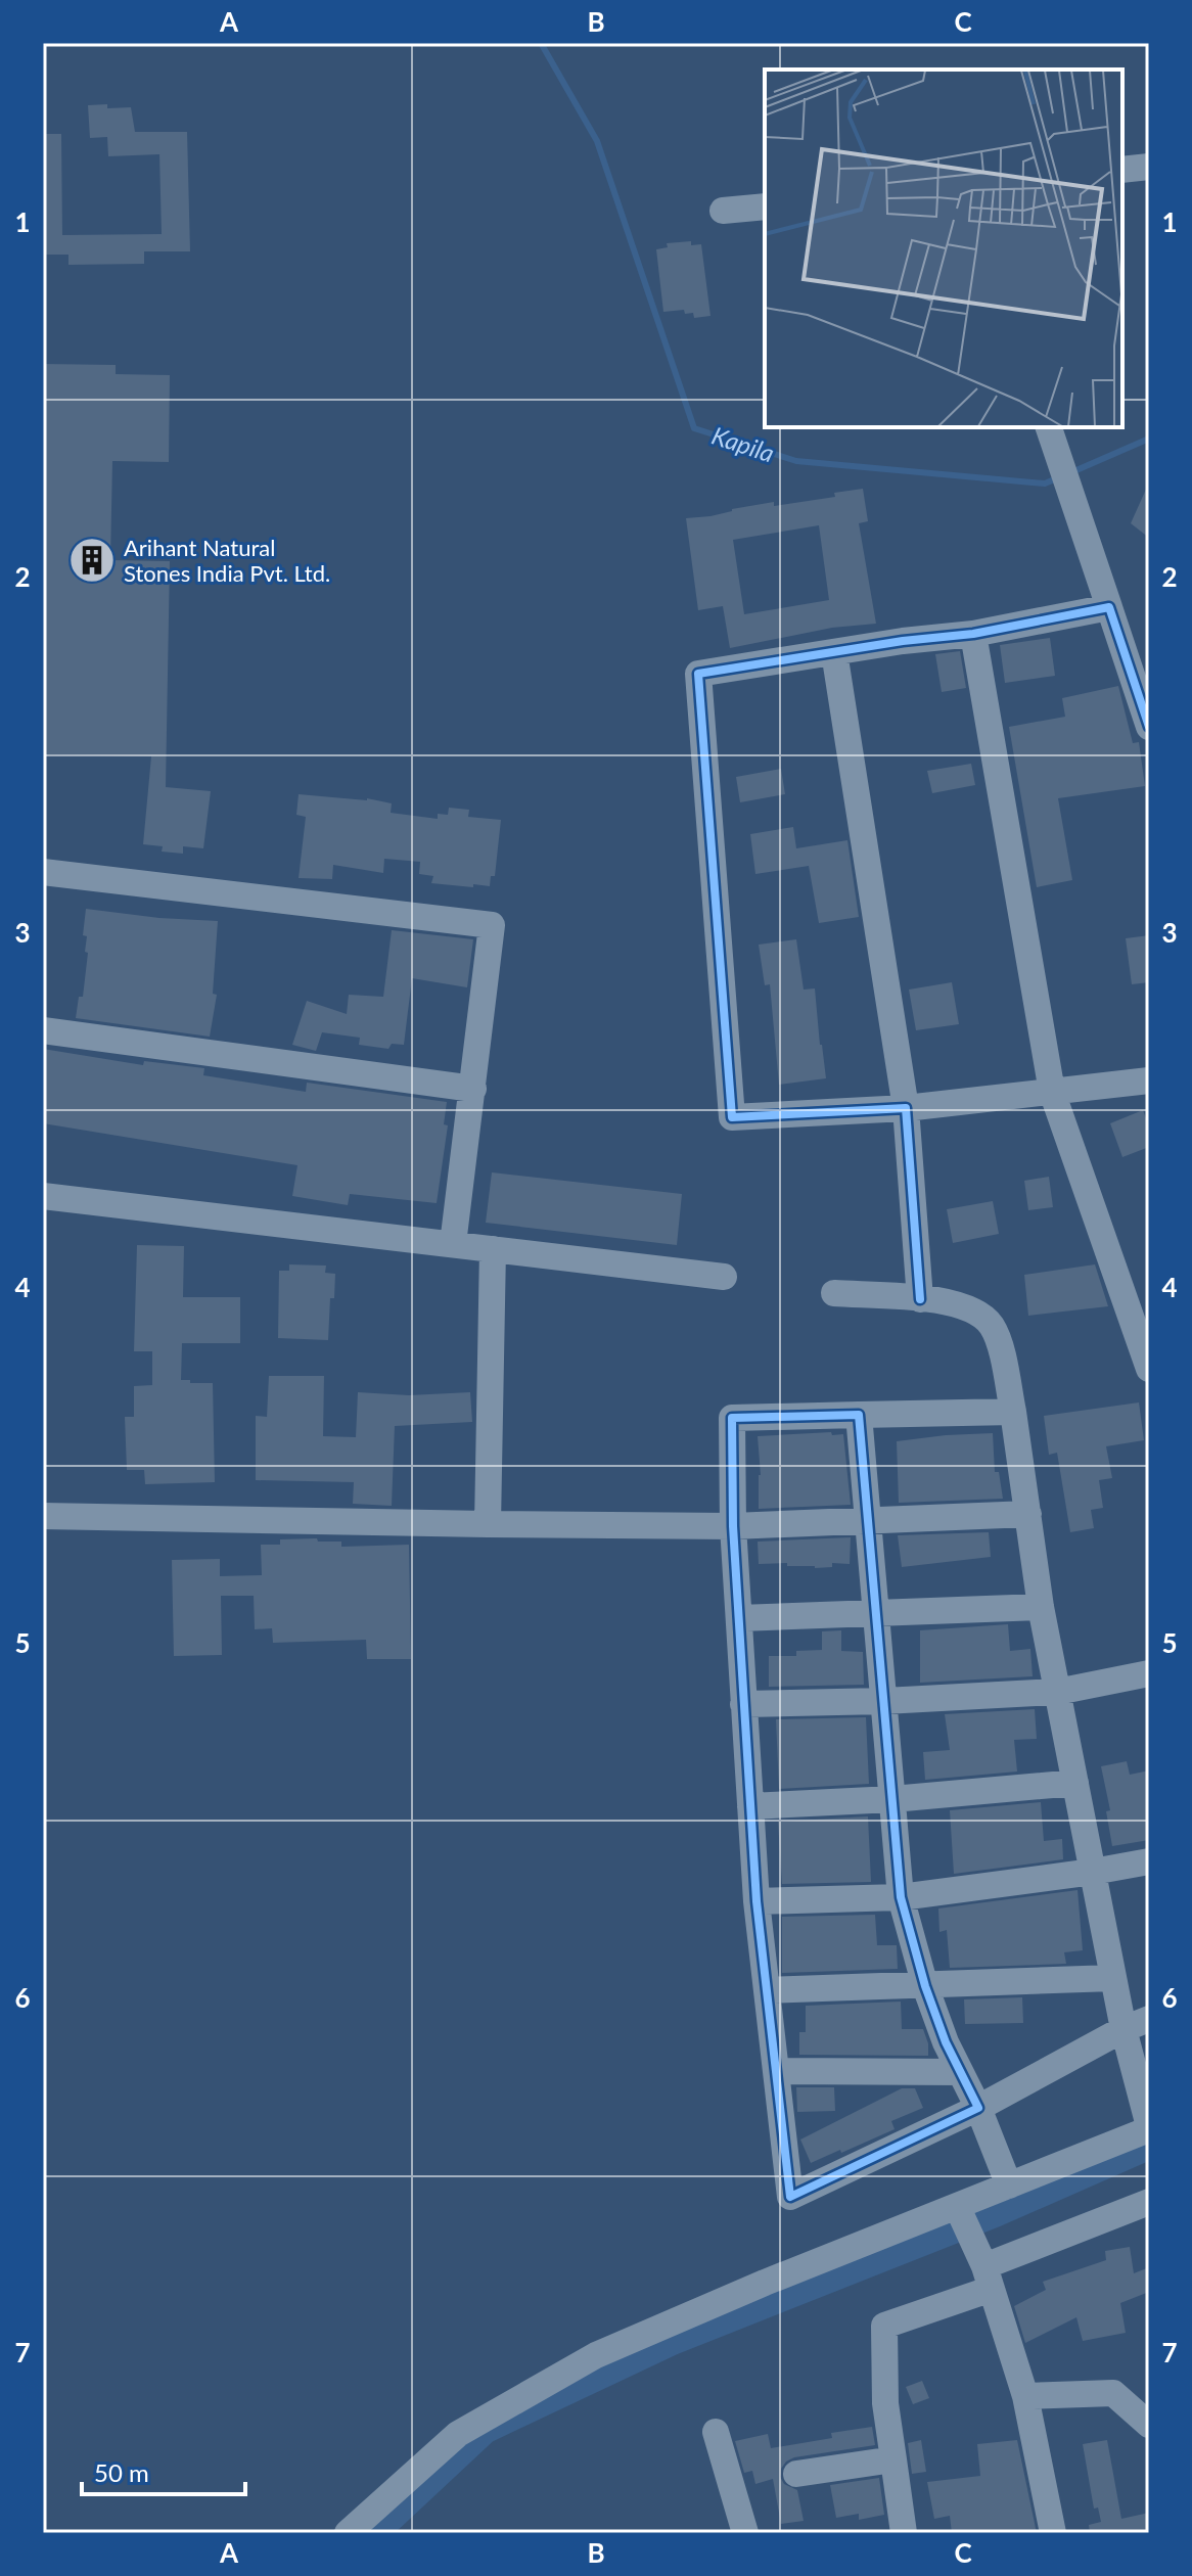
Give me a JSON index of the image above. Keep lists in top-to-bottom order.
{
  "water": ["Kapila"],
  "places": {
    "building": ["Arihant Natural Stones India Pvt. Ltd."]
  },
  "scale_bar": "50 m",
  "grid": {
    "columns": ["A", "B", "C"],
    "rows": [
      "1",
      "2",
      "3",
      "4",
      "5",
      "6",
      "7"
    ]
  }
}
